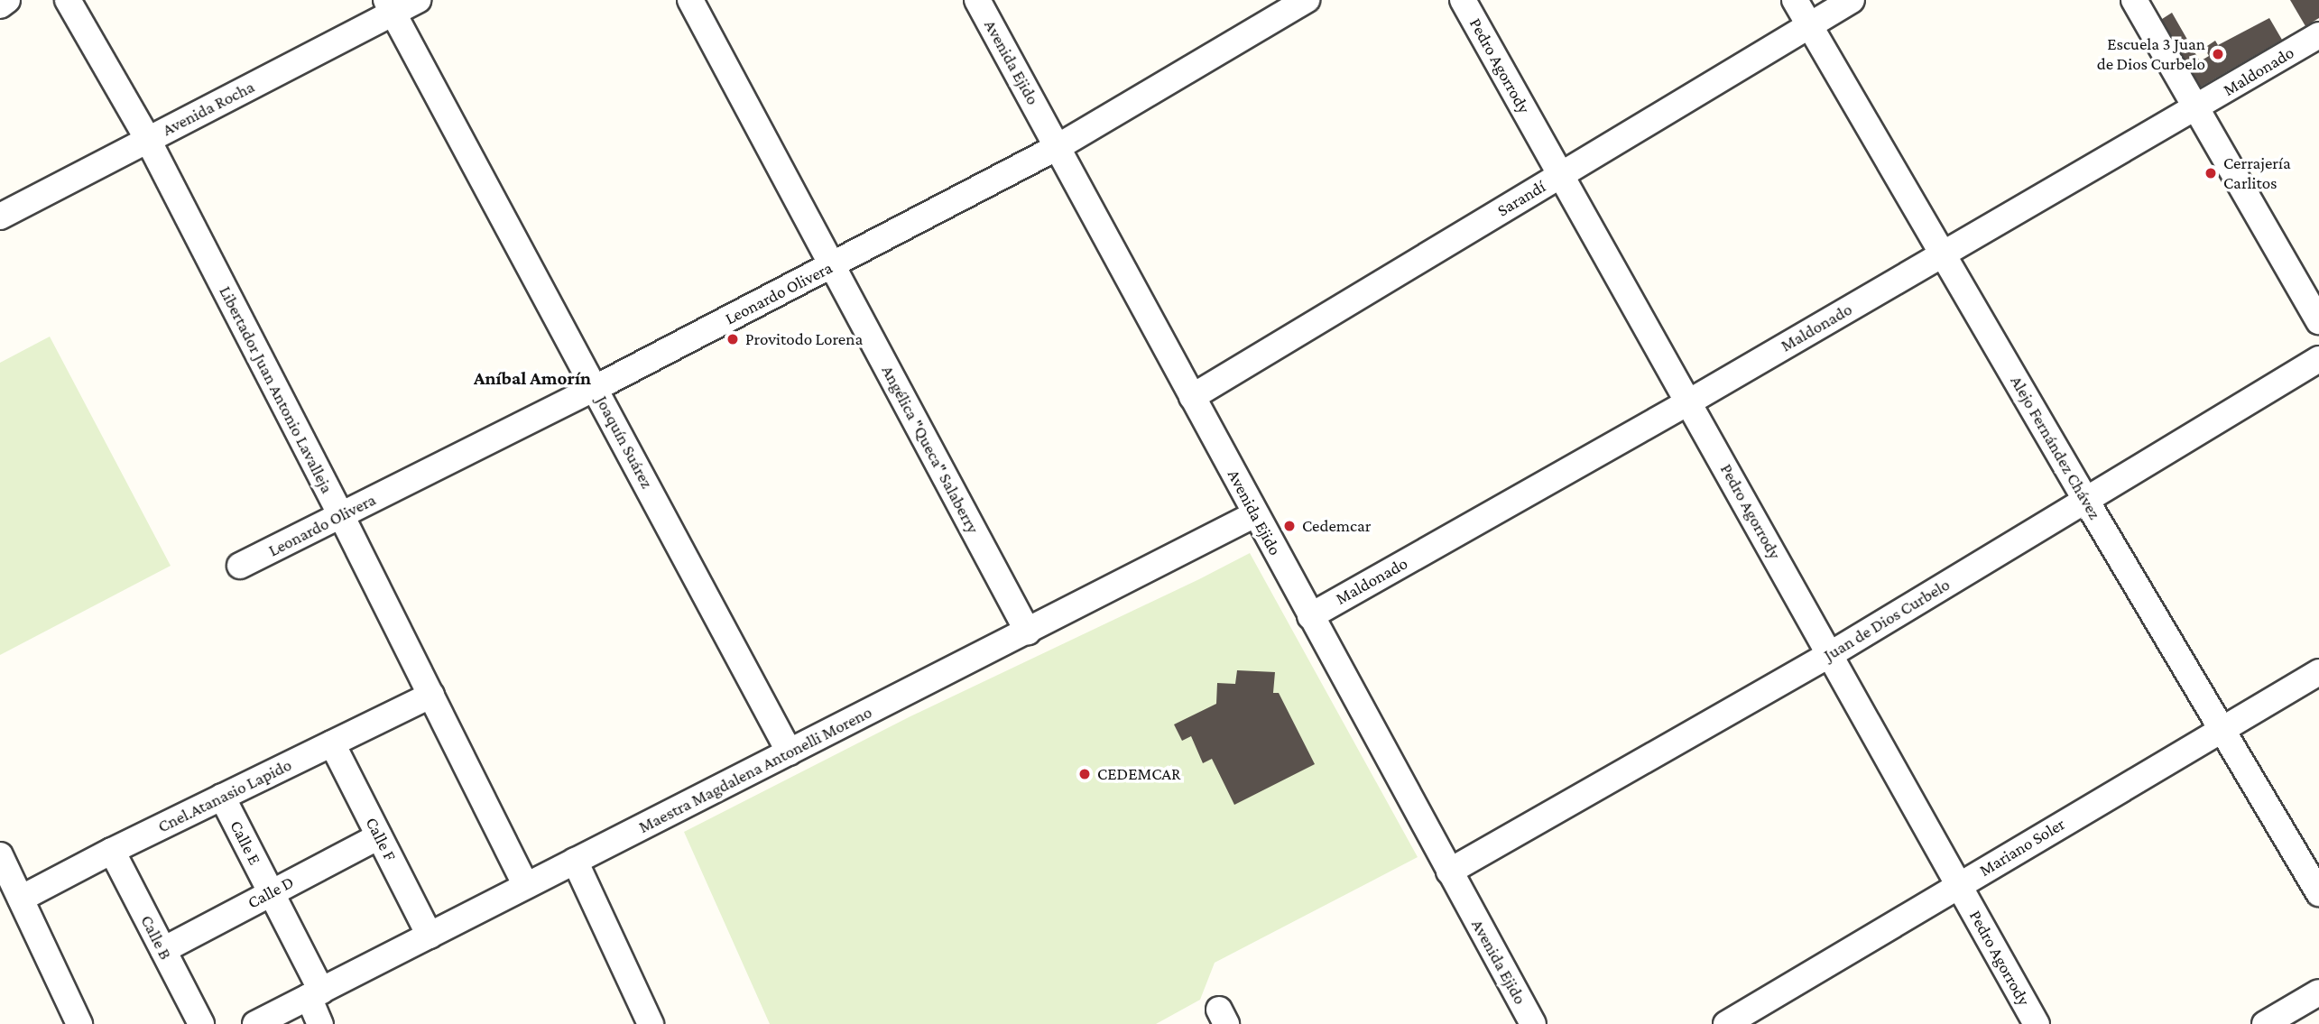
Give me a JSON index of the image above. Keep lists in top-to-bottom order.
{
  "streets": {
    "street": [
      "Avenida Ejido",
      "Pedro Agorrody",
      "Maldonado",
      "Avenida Rocha",
      "Sarandí",
      "Leonardo Olivera",
      "Libertador Juan Antonio Lavalleja",
      "Joaquín Suárez",
      "Alejo Fernández Chávez",
      "Angélica \"Queca\" Salaberry",
      "Juan de Dios Curbelo",
      "Maestra Magdalena Antonelli Moreno",
      "Cnel.Atanasio Lapido",
      "Calle F",
      "Calle E",
      "Mariano Soler",
      "Calle D",
      "Calle B"
    ]
  },
  "crossings": [
    ["Avenida Ejido", "Maldonado"],
    ["Avenida Ejido", "Sarandí"],
    ["Avenida Ejido", "Leonardo Olivera"],
    ["Avenida Ejido", "Juan de Dios Curbelo"],
    ["Avenida Ejido", "Maestra Magdalena Antonelli Moreno"],
    ["Pedro Agorrody", "Maldonado"],
    ["Pedro Agorrody", "Sarandí"],
    ["Pedro Agorrody", "Juan de Dios Curbelo"],
    ["Pedro Agorrody", "Mariano Soler"],
    ["Maldonado", "Alejo Fernández Chávez"],
    ["Avenida Rocha", "Libertador Juan Antonio Lavalleja"],
    ["Avenida Rocha", "Joaquín Suárez"],
    ["Sarandí", "Alejo Fernández Chávez"],
    ["Leonardo Olivera", "Libertador Juan Antonio Lavalleja"],
    ["Leonardo Olivera", "Joaquín Suárez"],
    ["Leonardo Olivera", "Angélica \"Queca\" Salaberry"],
    ["Libertador Juan Antonio Lavalleja", "Maestra Magdalena Antonelli Moreno"],
    ["Libertador Juan Antonio Lavalleja", "Cnel.Atanasio Lapido"],
    ["Joaquín Suárez", "Maestra Magdalena Antonelli Moreno"],
    ["Alejo Fernández Chávez", "Juan de Dios Curbelo"],
    ["Alejo Fernández Chávez", "Mariano Soler"],
    ["Angélica \"Queca\" Salaberry", "Maestra Magdalena Antonelli Moreno"],
    ["Maestra Magdalena Antonelli Moreno", "Calle F"],
    ["Maestra Magdalena Antonelli Moreno", "Calle E"],
    ["Cnel.Atanasio Lapido", "Calle F"],
    ["Cnel.Atanasio Lapido", "Calle E"],
    ["Cnel.Atanasio Lapido", "Calle B"],
    ["Calle F", "Calle D"],
    ["Calle E", "Calle D"],
    ["Calle D", "Calle B"]
  ],
  "districts": ["Aníbal Amorín"],
  "places": [
    "Escuela 3 Juan de Dios Curbelo",
    "Cerrajería Carlitos",
    "Provitodo Lorena",
    "Cedemcar",
    "CEDEMCAR"
  ]
}
